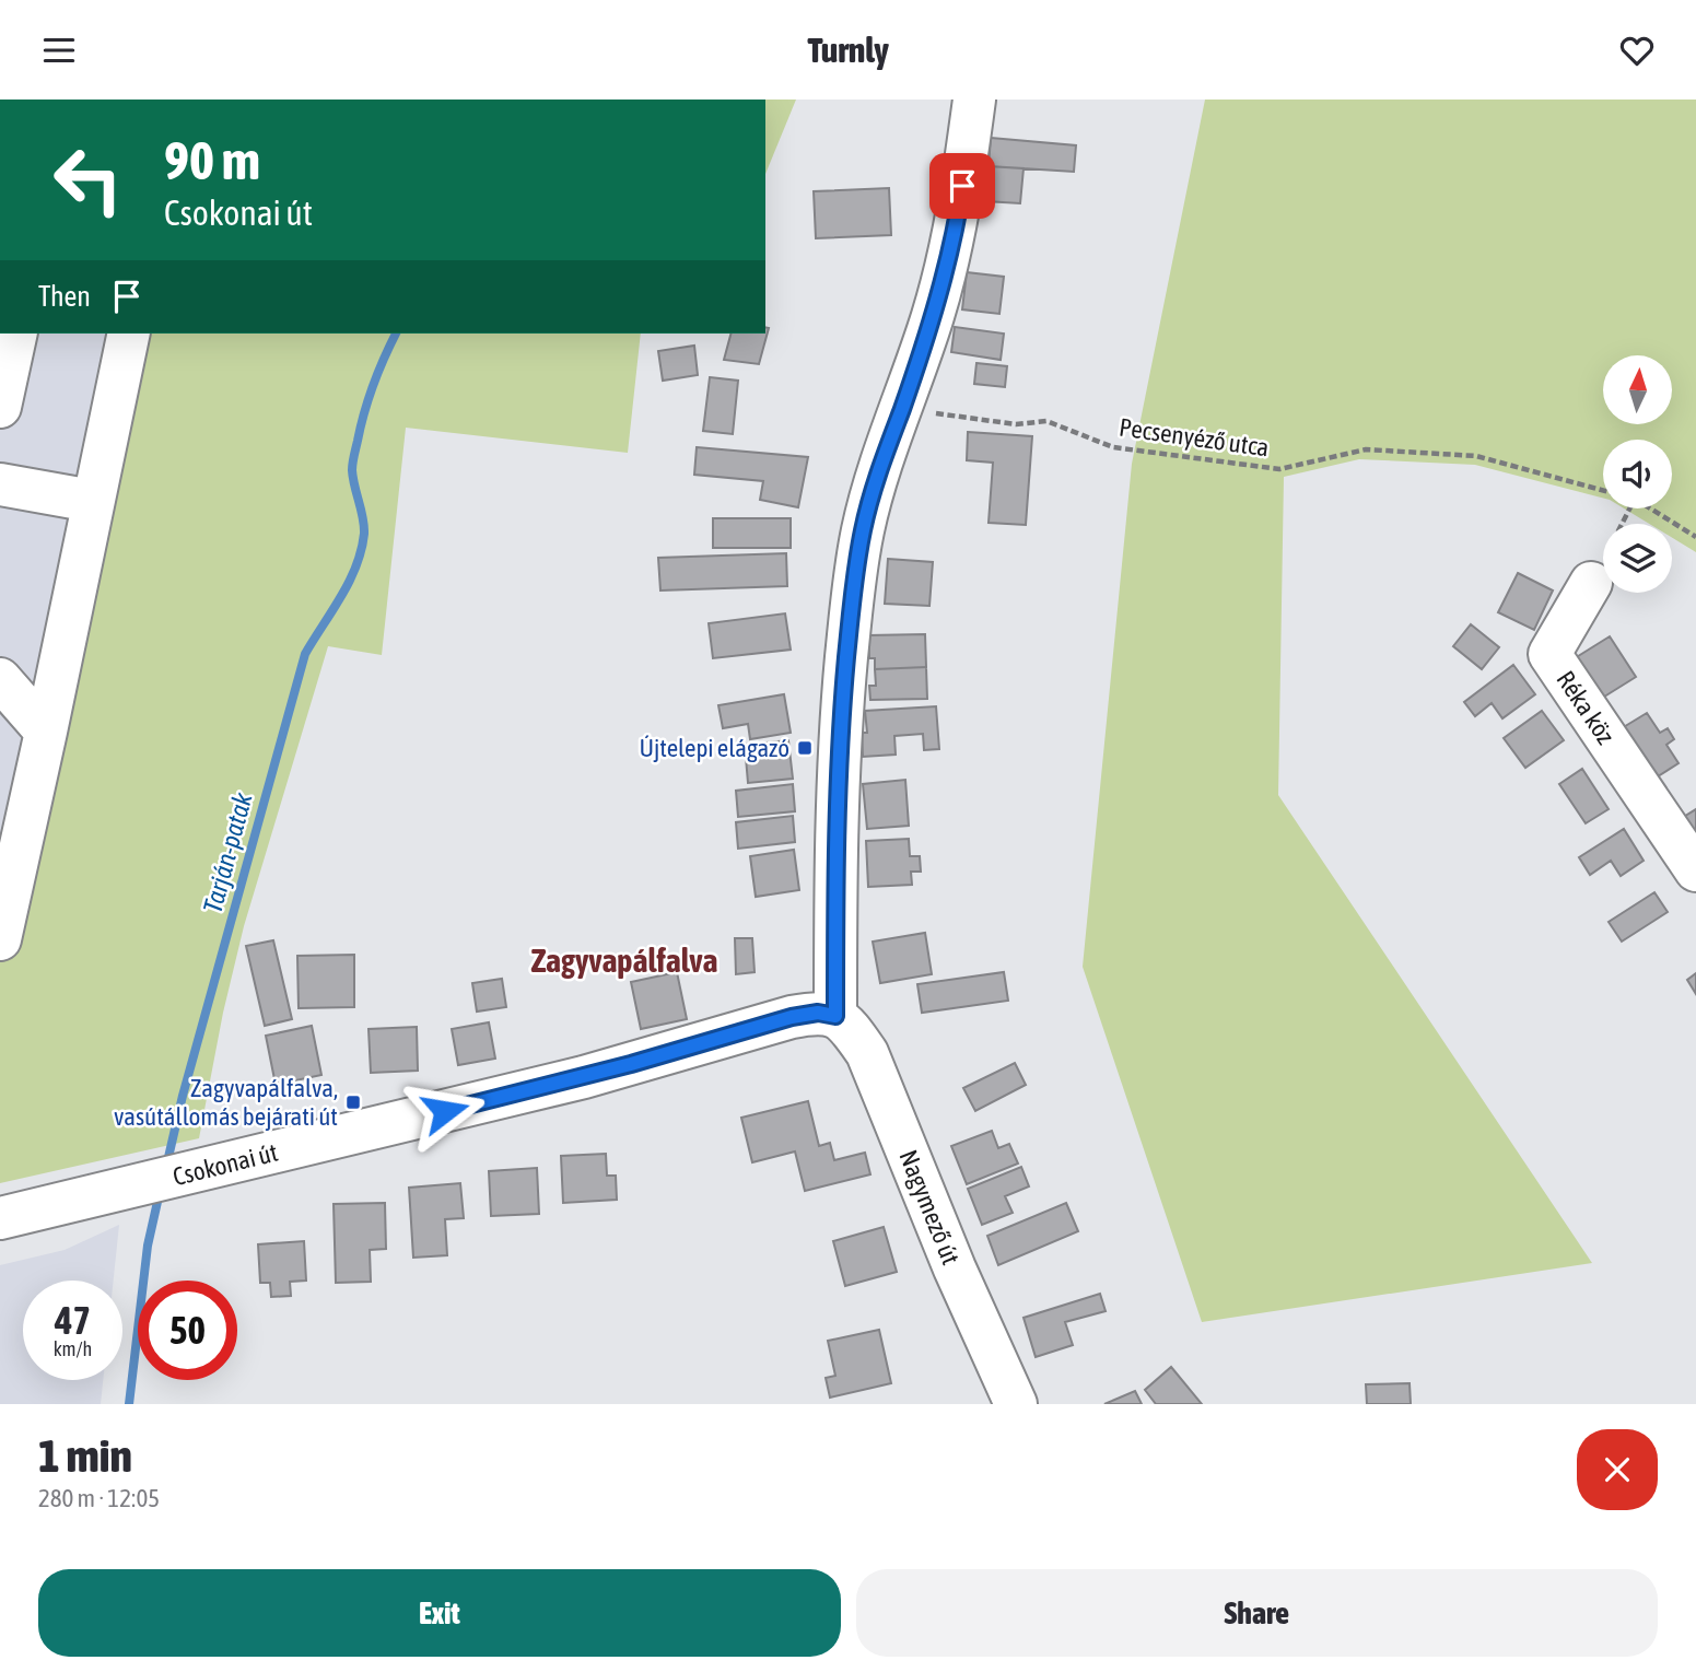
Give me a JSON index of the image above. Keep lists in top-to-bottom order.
{
  "streets": {
    "street": ["Réka köz", "Csokonai út", "Nagymező út"],
    "path": ["Pecsenyéző utca"]
  },
  "crossings": [
    ["Csokonai út", "Nagymező út"]
  ],
  "districts": ["Zagyvapálfalva"],
  "water": ["Tarján-patak"],
  "places": {
    "transit": ["Újtelepi elágazó", "Zagyvapálfalva, vasútállomás bejárati út"]
  },
  "north": "top",
  "page": {
    "header": "Turnly",
    "turn": ["90 m", "Csokonai út"],
    "then": "Then",
    "speed": "47 km/h",
    "limit": "50",
    "heading": ["1 min", "280 m · 12:05"],
    "buttons": ["Exit", "Share"]
  }
}
